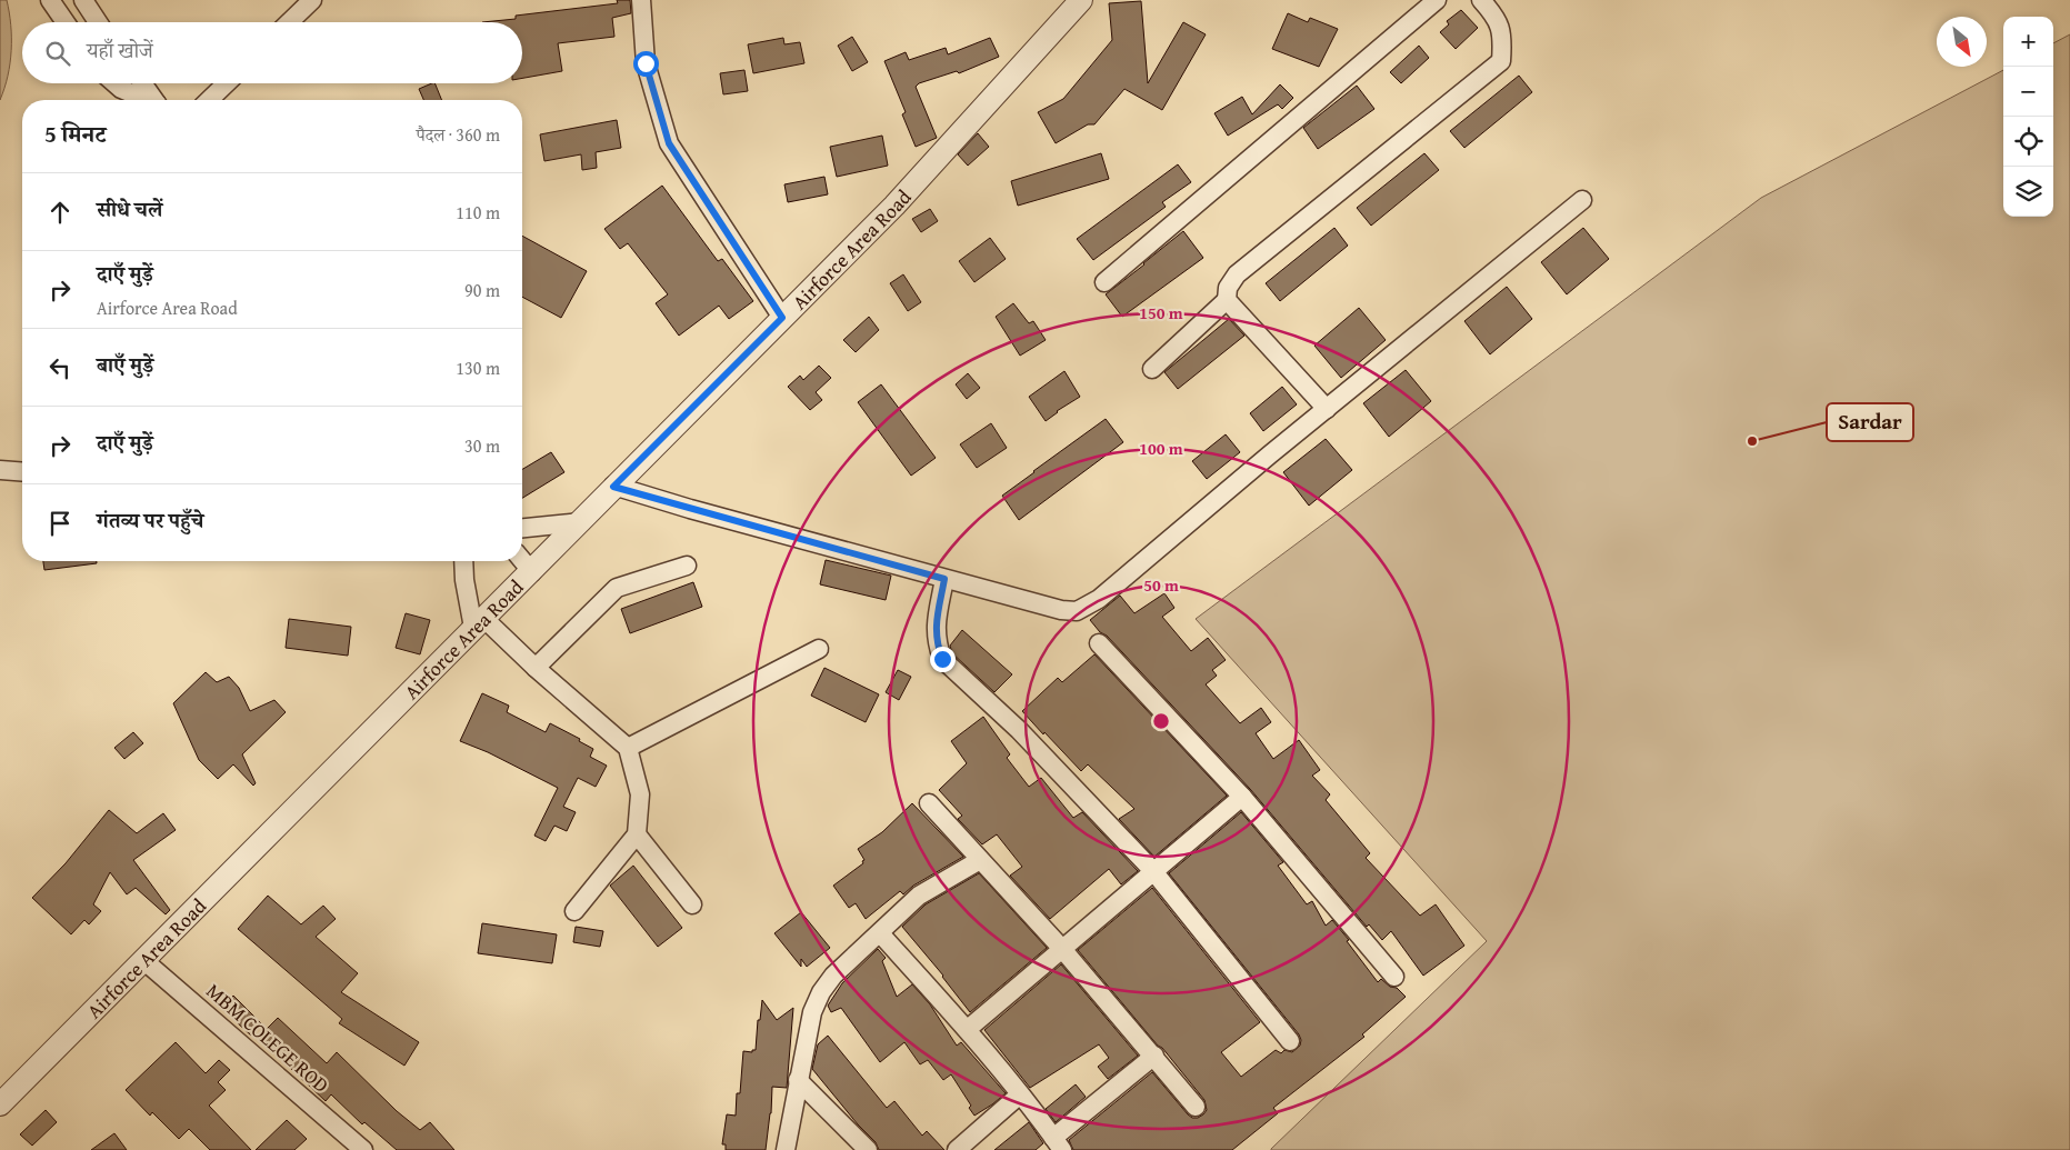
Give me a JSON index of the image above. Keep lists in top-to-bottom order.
{
  "streets": {
    "street": ["Airforce Area Road", "MBM COLEGE ROD"]
  },
  "crossings": [
    ["Airforce Area Road", "MBM COLEGE ROD"]
  ],
  "places": ["Sardar"],
  "north": "bottom right",
  "page": {
    "map_buttons": ["+", "−"],
    "search": "यहाँ खोजें",
    "heading": ["5 मिनट", "पैदल · 360 m"],
    "list": [
      ["सीधे चलें", "110 m"],
      ["दाएँ मुड़ें", "Airforce Area Road", "90 m"],
      ["बाएँ मुड़ें", "130 m"],
      ["दाएँ मुड़ें", "30 m"],
      "गंतव्य पर पहुँचे"
    ]
  },
  "rings": ["150 m", "100 m", "50 m"]
}
